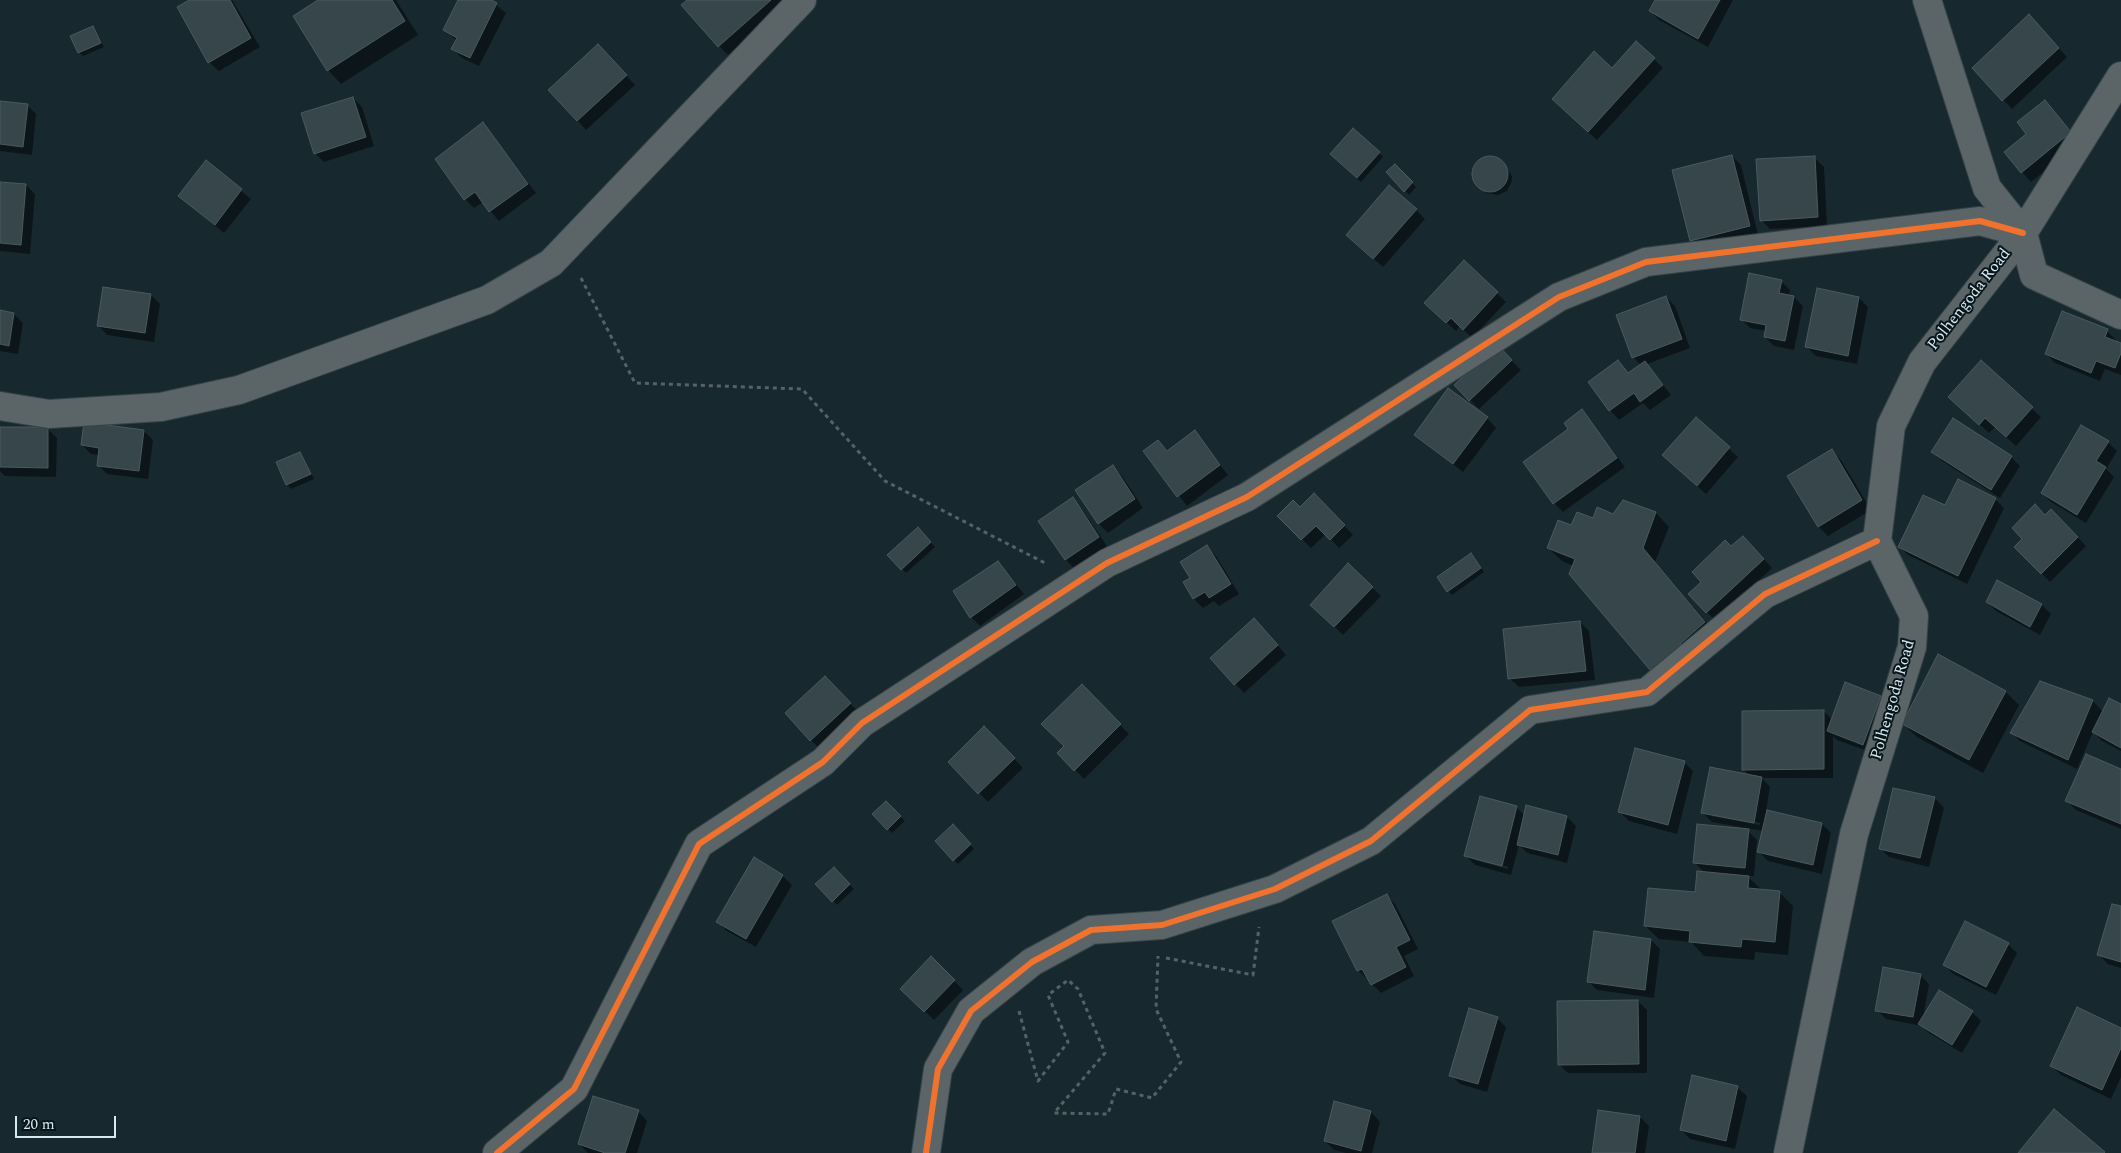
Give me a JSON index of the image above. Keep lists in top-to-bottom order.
{
  "streets": {
    "street": ["Polhengoda Road"]
  },
  "scale_bar": "20 m"
}
